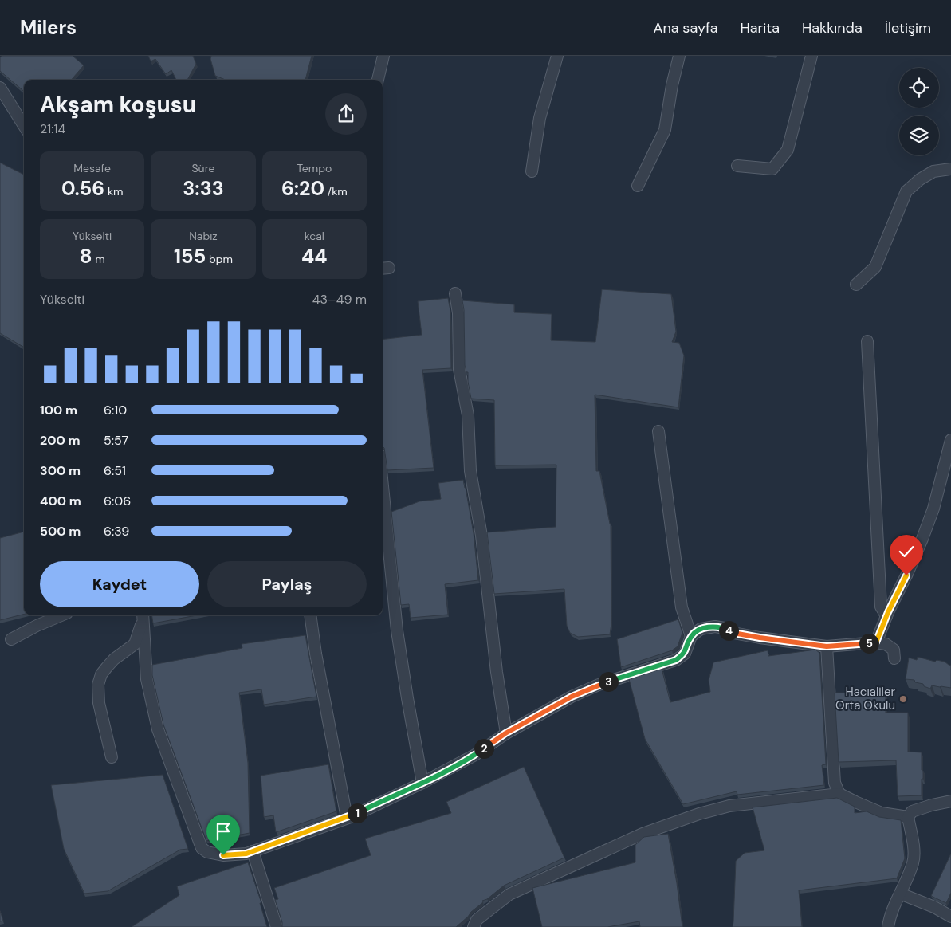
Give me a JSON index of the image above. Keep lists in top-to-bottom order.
{
  "places": ["Hacıaliler Orta Okulu"],
  "page": {
    "header": "Milers",
    "nav": [
      "Ana sayfa",
      "Harita",
      "Hakkında",
      "İletişim"
    ],
    "heading": ["Akşam koşusu", "21:14"],
    "stats": [
      ["Mesafe", "0.56 km"],
      ["Süre", "3:33"],
      ["Tempo", "6:20 /km"],
      ["Yükselti", "8 m"],
      ["Nabız", "155 bpm"],
      ["kcal", "44"]
    ],
    "chart": ["Yükselti", "43–49 m"],
    "list": [
      {
        "name": "100 m",
        "note": "6:10"
      },
      {
        "name": "200 m",
        "note": "5:57"
      },
      {
        "name": "300 m",
        "note": "6:51"
      },
      {
        "name": "400 m",
        "note": "6:06"
      },
      {
        "name": "500 m",
        "note": "6:39"
      }
    ],
    "buttons": ["Kaydet", "Paylaş"],
    "pins": [
      "4",
      "5",
      "3",
      "2",
      "1"
    ]
  }
}
